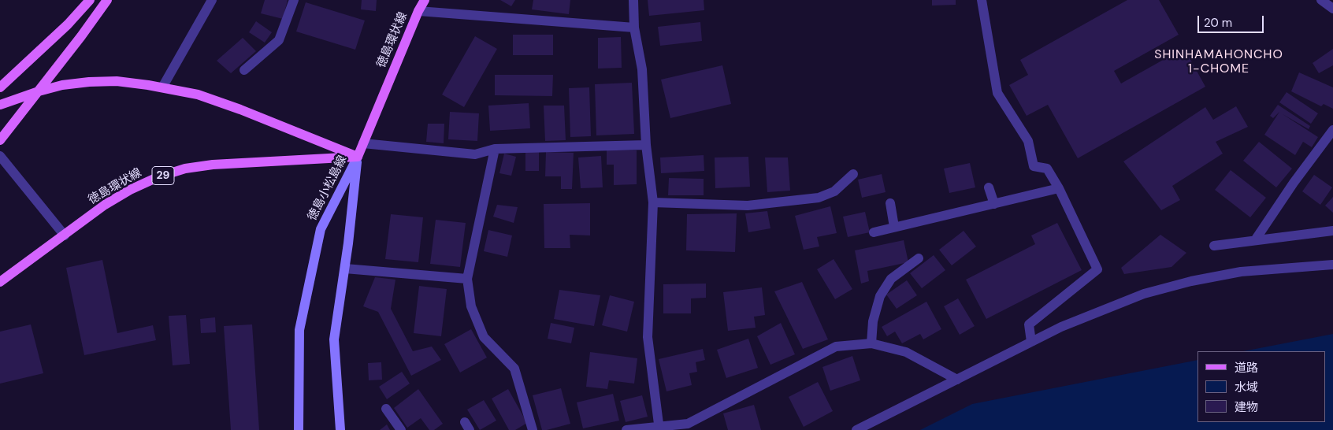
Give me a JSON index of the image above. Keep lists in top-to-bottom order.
{
  "streets": {
    "main road": ["徳島環状線", "29", "徳島小松島線"]
  },
  "crossings": [
    ["徳島環状線", "徳島小松島線"]
  ],
  "districts": ["SHINHAMAHONCHO 1-CHOME"],
  "legend": ["道路", "水域", "建物"],
  "scale_bar": "20 m"
}
